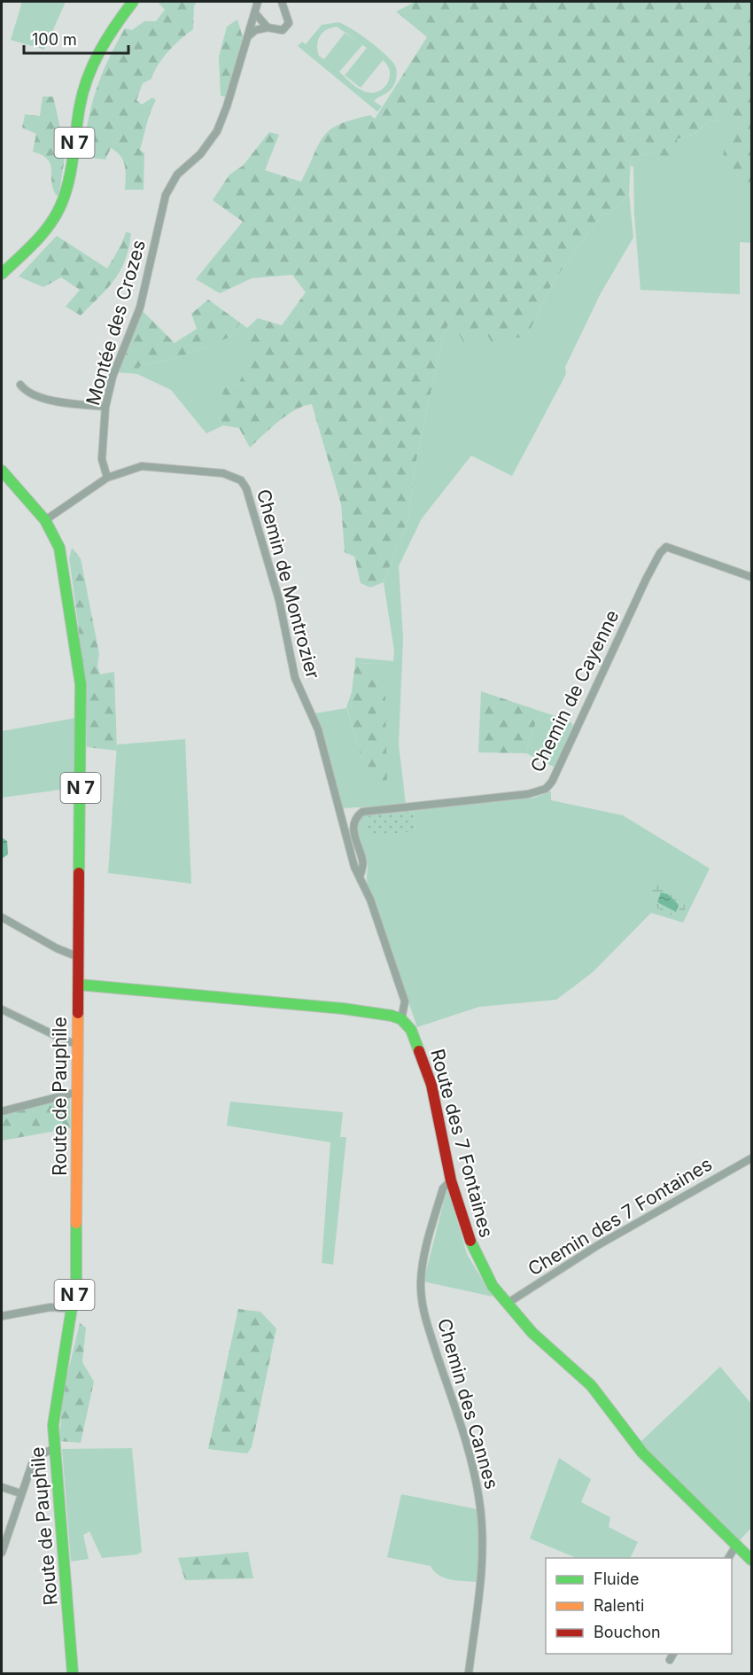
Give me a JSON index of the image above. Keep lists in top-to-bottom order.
{
  "streets": {
    "main road": ["N 7", "Route de Pauphile", "Route des 7 Fontaines"],
    "street": [
      "Montée des Crozes",
      "Chemin de Montrozier",
      "Chemin de Cayenne",
      "Chemin des 7 Fontaines",
      "Chemin des Cannes"
    ]
  },
  "crossings": [
    ["N 7", "Chemin de Montrozier"],
    ["N 7", "Route de Pauphile"],
    ["Montée des Crozes", "Chemin de Montrozier"],
    ["Chemin de Montrozier", "Chemin de Cayenne"],
    ["Chemin de Montrozier", "Route de Pauphile"],
    ["Chemin de Montrozier", "Route des 7 Fontaines"],
    ["Route des 7 Fontaines", "Chemin des 7 Fontaines"],
    ["Route des 7 Fontaines", "Chemin des Cannes"]
  ],
  "legend": ["Fluide", "Ralenti", "Bouchon"],
  "scale_bar": "100 m"
}
